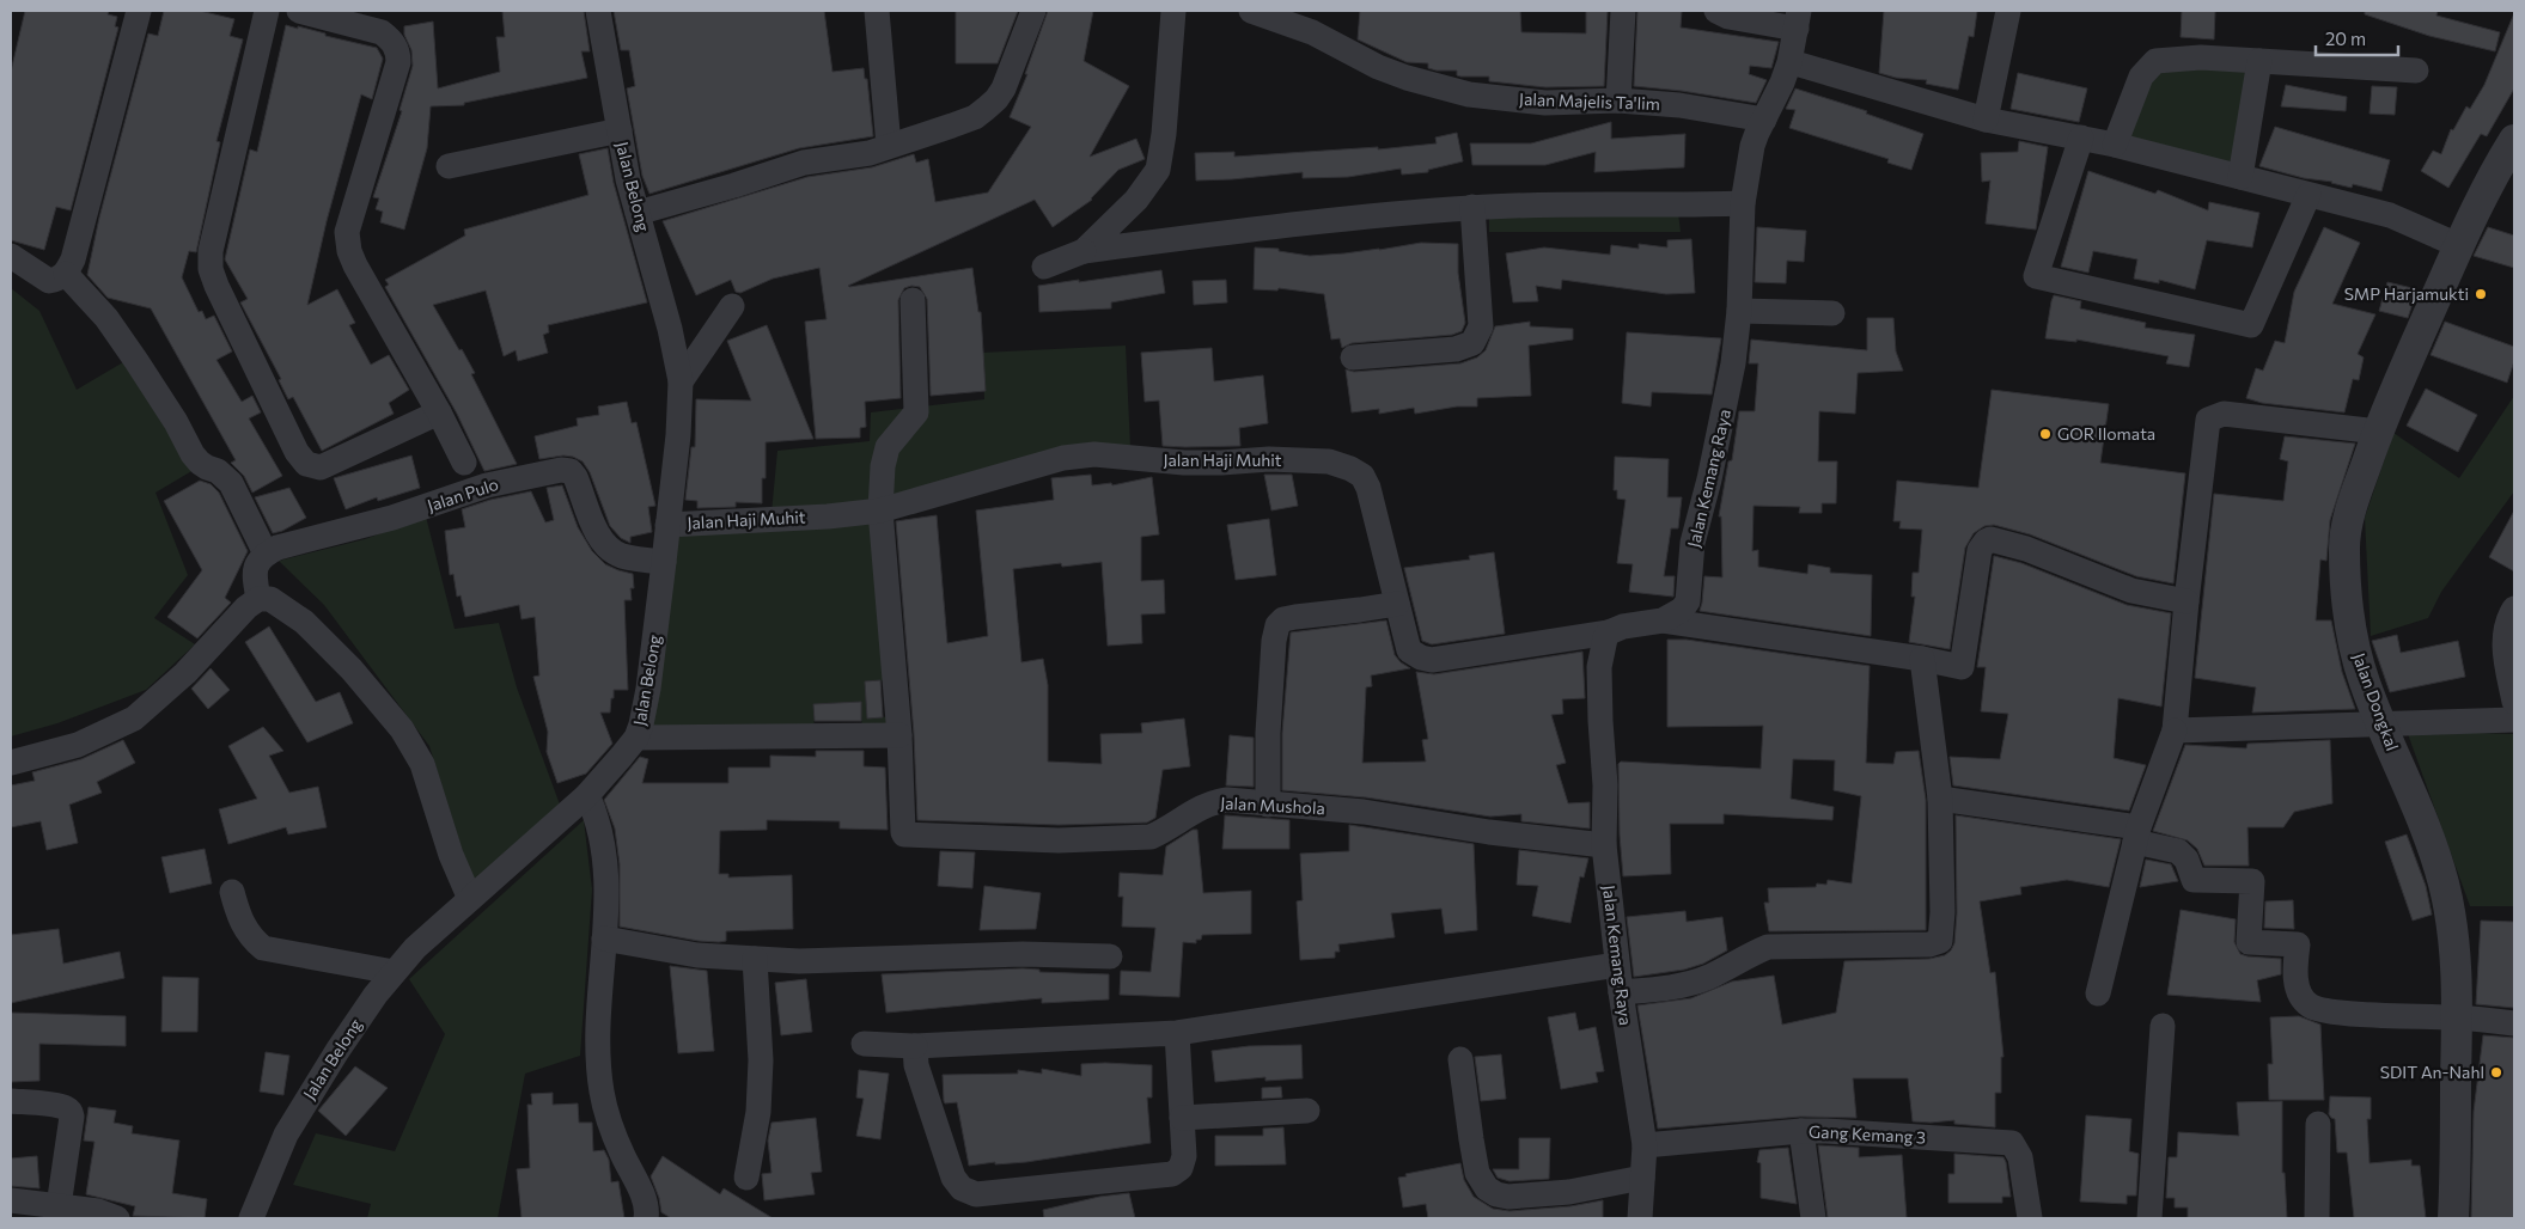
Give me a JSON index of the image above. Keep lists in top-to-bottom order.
{
  "streets": {
    "street": [
      "Jalan Majelis Ta'lim",
      "Jalan Belong",
      "Jalan Haji Muhit",
      "Jalan Kemang Raya",
      "Jalan Pulo",
      "Jalan Dongkal",
      "Jalan Mushola",
      "Gang Kemang 3"
    ]
  },
  "crossings": [
    ["Jalan Majelis Ta'lim", "Jalan Kemang Raya"],
    ["Jalan Belong", "Jalan Haji Muhit"],
    ["Jalan Belong", "Jalan Pulo"],
    ["Jalan Haji Muhit", "Jalan Kemang Raya"],
    ["Jalan Kemang Raya", "Jalan Mushola"],
    ["Jalan Kemang Raya", "Gang Kemang 3"]
  ],
  "places": ["SMP Harjamukti", "GOR Ilomata", "SDIT An-Nahl"],
  "scale_bar": "20 m"
}
